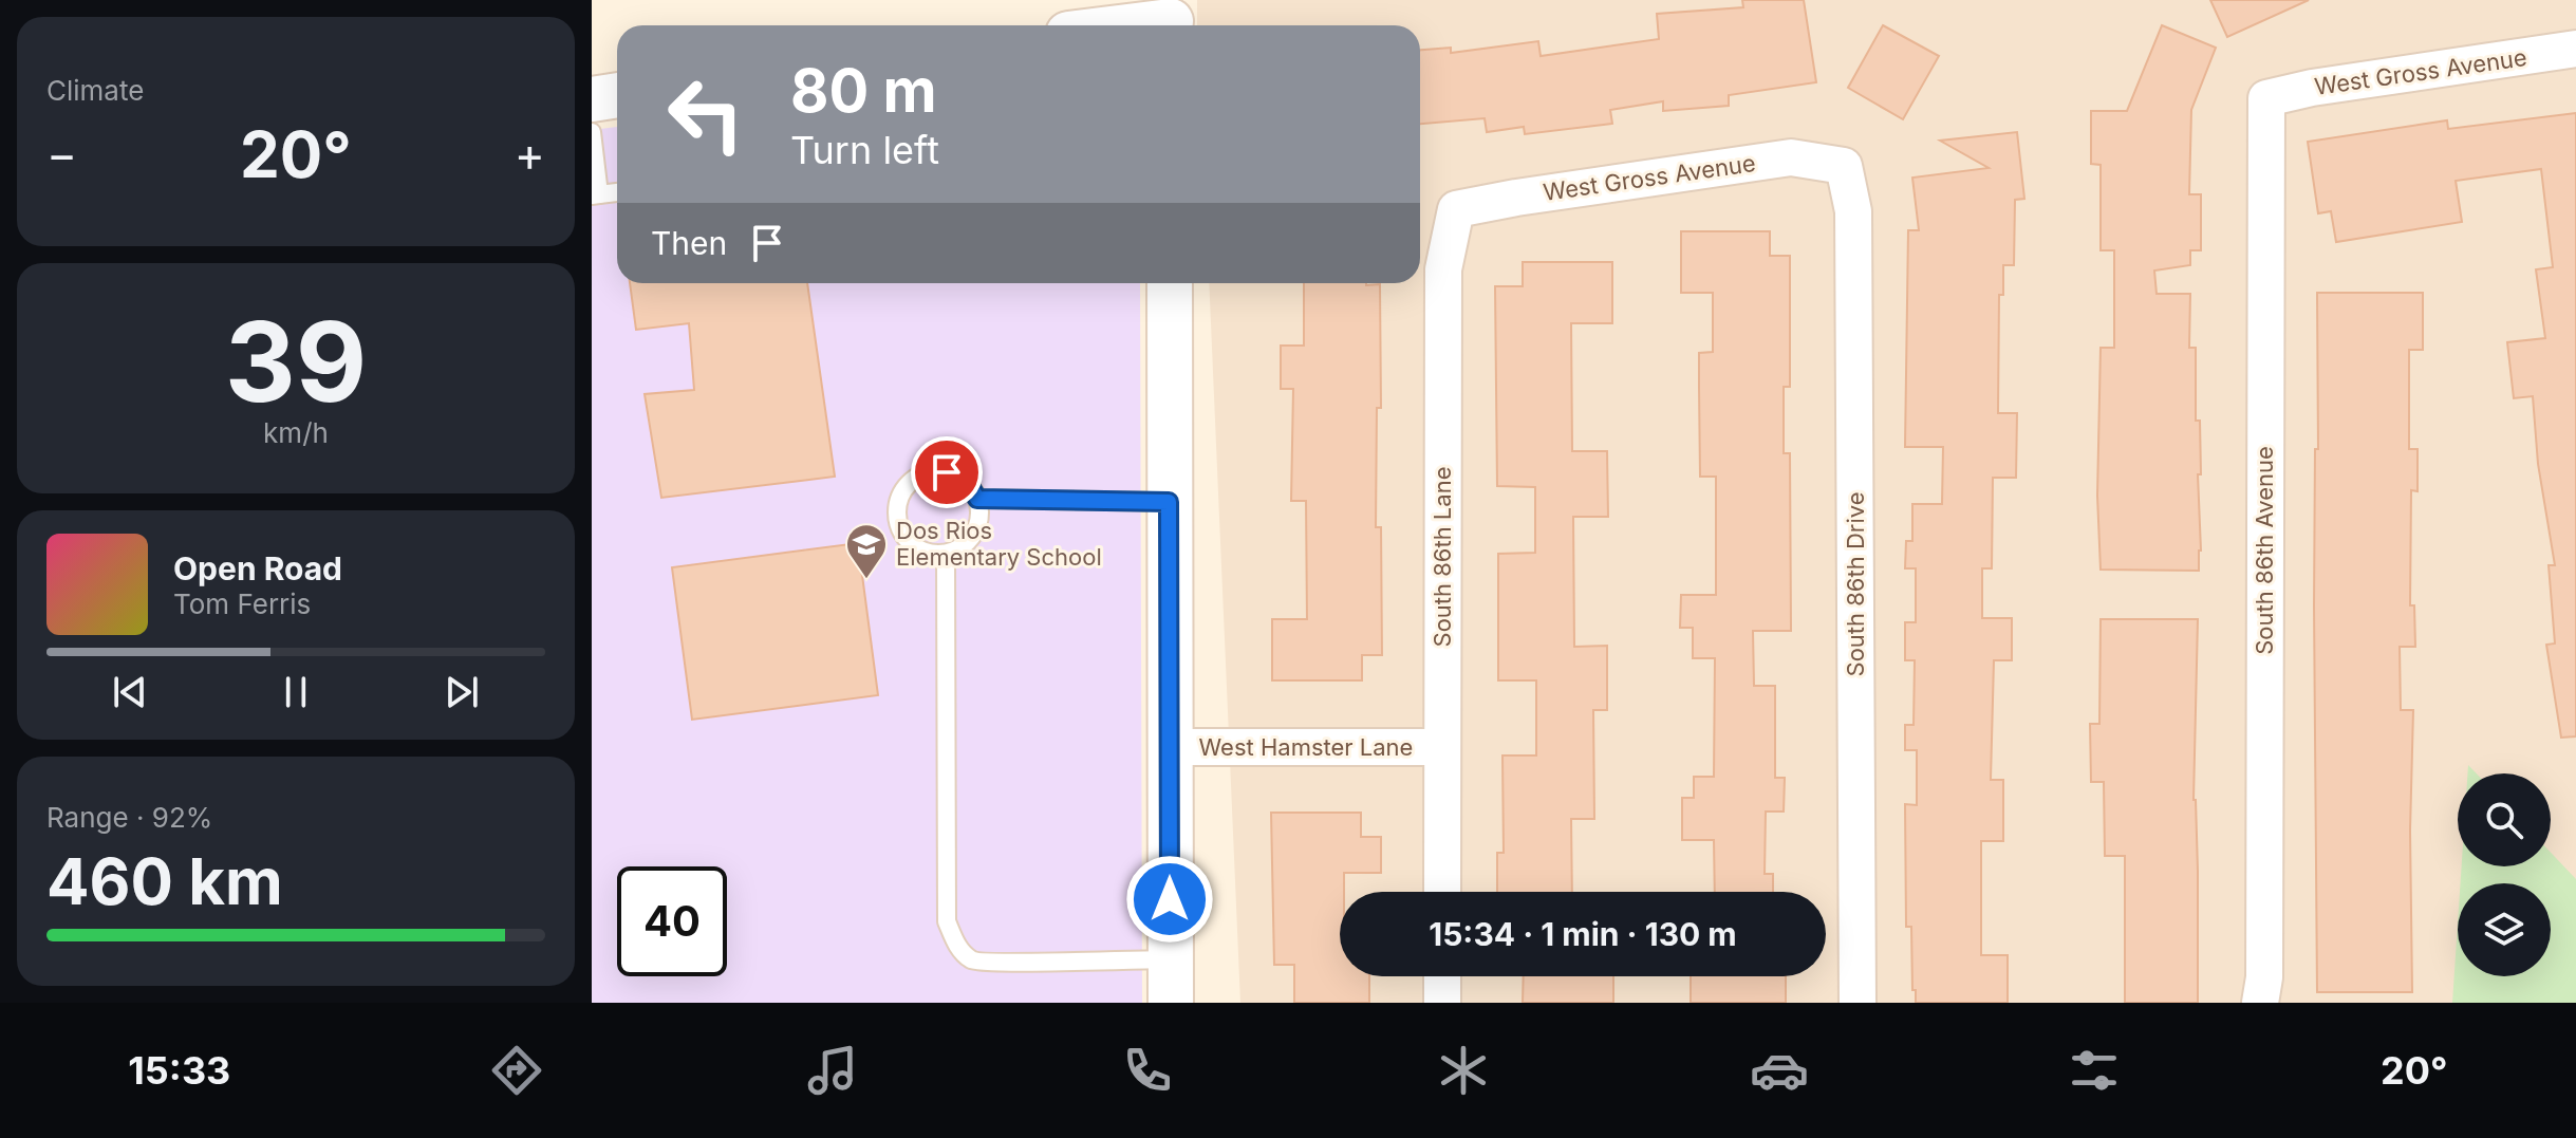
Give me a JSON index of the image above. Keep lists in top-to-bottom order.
{
  "streets": {
    "street": [
      "West Gross Avenue",
      "South 86th Avenue",
      "South 86th Lane",
      "South 86th Drive",
      "West Hamster Lane"
    ]
  },
  "crossings": [
    ["West Gross Avenue", "South 86th Avenue"],
    ["West Gross Avenue", "South 86th Lane"],
    ["West Gross Avenue", "South 86th Drive"],
    ["South 86th Lane", "West Hamster Lane"]
  ],
  "places": {
    "school or university": ["Dos Rios Elementary School"]
  },
  "page": {
    "tile": [
      "Climate",
      ["39", "km/h"],
      ["Range · 92%", "460 km"]
    ],
    "turn": ["80 m", "Turn left"],
    "heat": ["−", "20°", "+"],
    "then": "Then",
    "song": ["Open Road", "Tom Ferris"],
    "limit": "40",
    "trip": "15:34 · 1 min · 130 m",
    "tabs": ["15:33", "20°"]
  }
}
